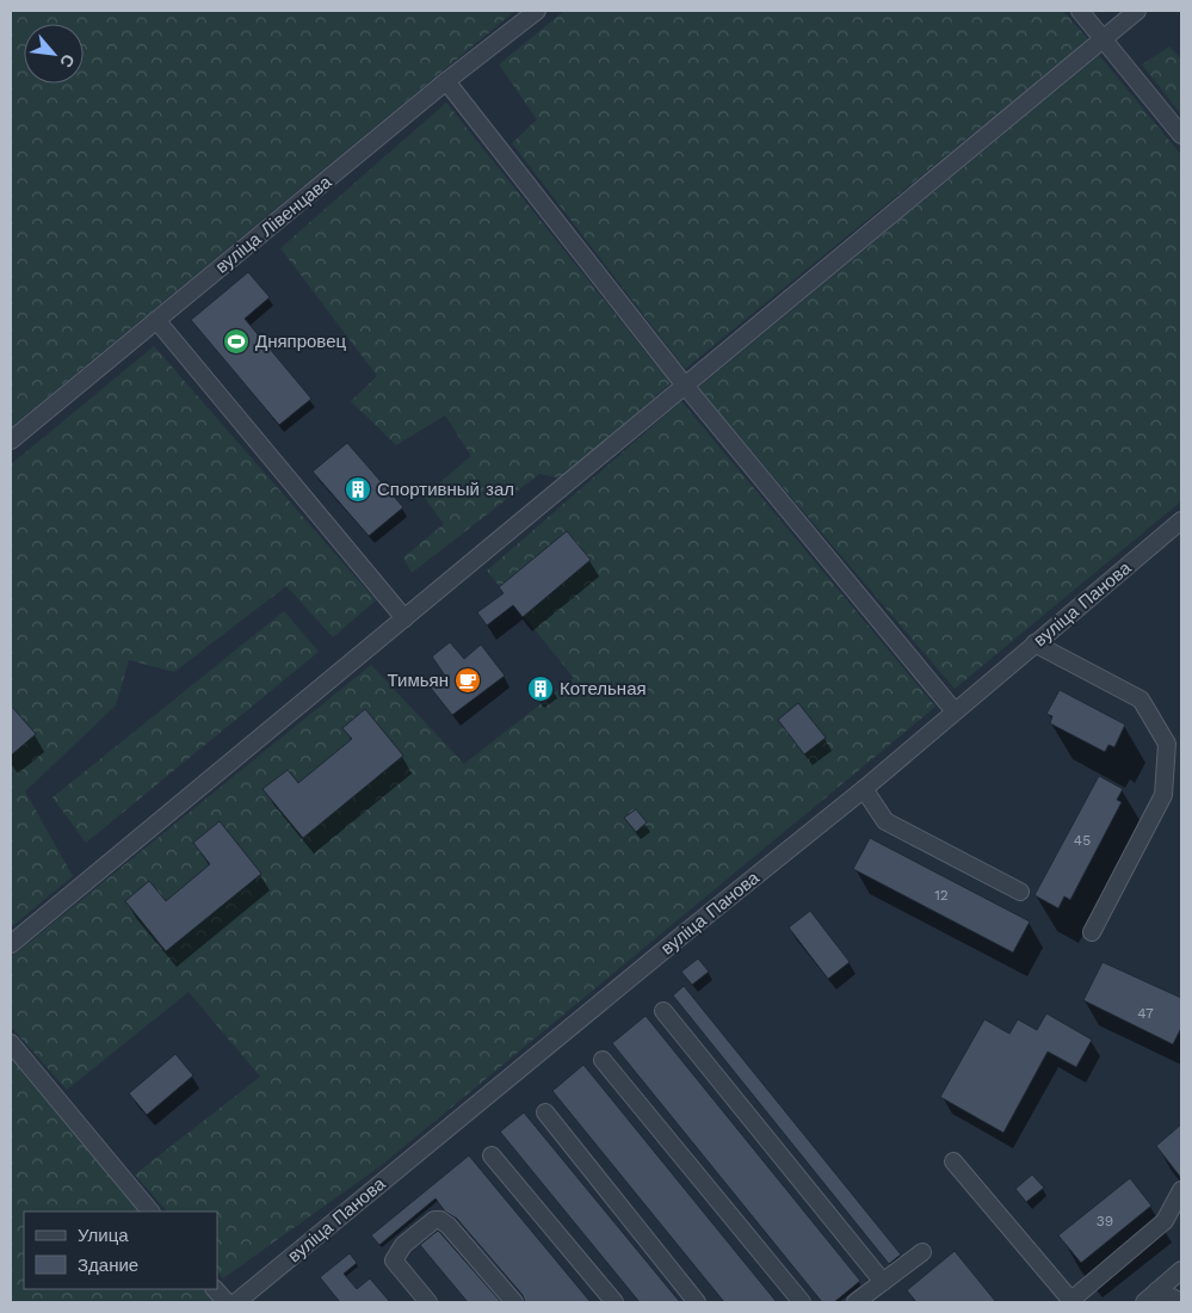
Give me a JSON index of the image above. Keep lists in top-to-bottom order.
{
  "streets": {
    "street": ["вуліца Лівенцава", "вуліца Панова"]
  },
  "places": {
    "sports": ["Дняпровец"],
    "building": ["Спортивный зал", "Котельная"],
    "cafe": ["Тимьян"]
  },
  "house_numbers": [
    "45",
    "12",
    "47",
    "39"
  ],
  "legend": ["Улица", "Здание"],
  "north": "bottom right"
}
